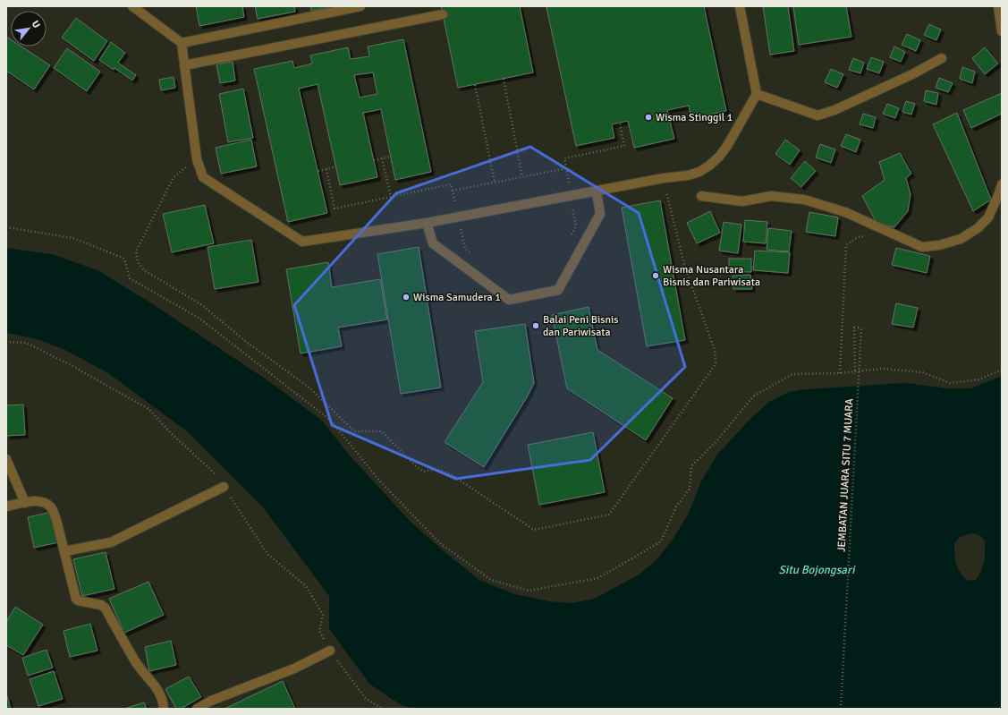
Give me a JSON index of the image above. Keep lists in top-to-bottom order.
{
  "streets": {
    "path": ["JEMBATAN JUARA SITU 7 MUARA"]
  },
  "water": ["Situ Bojongsari"],
  "places": [
    "Wisma Stinggil 1",
    "Wisma Nusantara Bisnis dan Pariwisata",
    "Wisma Samudera 1",
    "Balai Peni Bisnis dan Pariwisata"
  ],
  "north": "top right"
}
